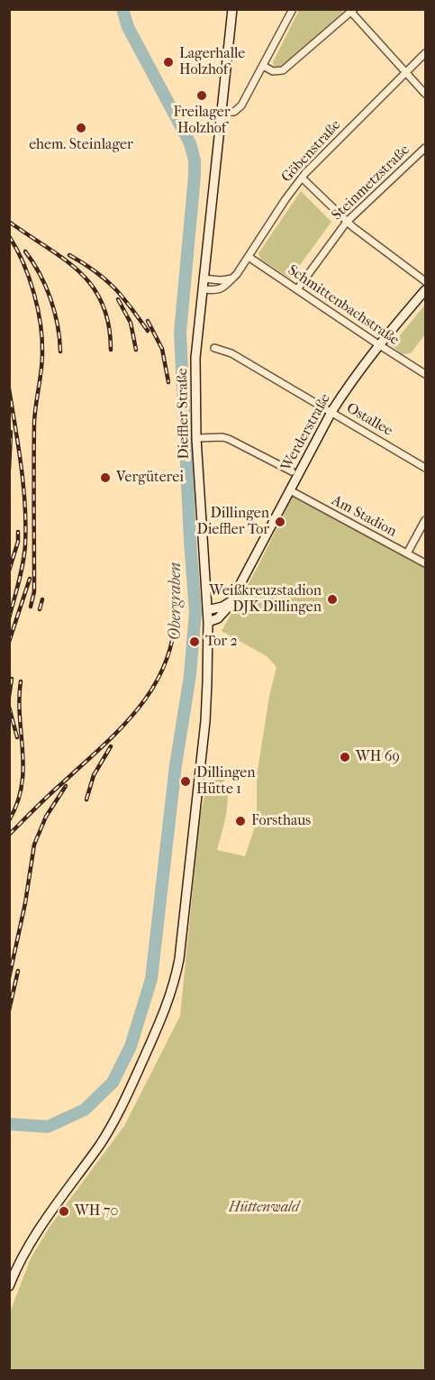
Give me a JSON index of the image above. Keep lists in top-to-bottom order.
{
  "streets": {
    "main road": ["Dieffler Straße", "Werderstraße"],
    "street": [
      "Göbenstraße",
      "Steinmetzstraße",
      "Schmittenbachstraße",
      "Ostallee",
      "Am Stadion"
    ]
  },
  "crossings": [
    ["Göbenstraße", "Schmittenbachstraße"],
    ["Göbenstraße", "Dieffler Straße"],
    ["Steinmetzstraße", "Schmittenbachstraße"],
    ["Schmittenbachstraße", "Werderstraße"],
    ["Dieffler Straße", "Werderstraße"],
    ["Ostallee", "Werderstraße"],
    ["Werderstraße", "Am Stadion"]
  ],
  "water": ["Obergraben"],
  "parks": ["Hüttenwald"],
  "places": [
    "Lagerhalle Holzhof",
    "Freilager Holzhof",
    "ehem. Steinlager",
    "Vergüterei",
    "Dillingen Dieffler Tor",
    "Weißkreuzstadion DJK Dillingen",
    "Tor 2",
    "WH 69",
    "Dillingen Hütte 1",
    "Forsthaus",
    "WH 70"
  ]
}
